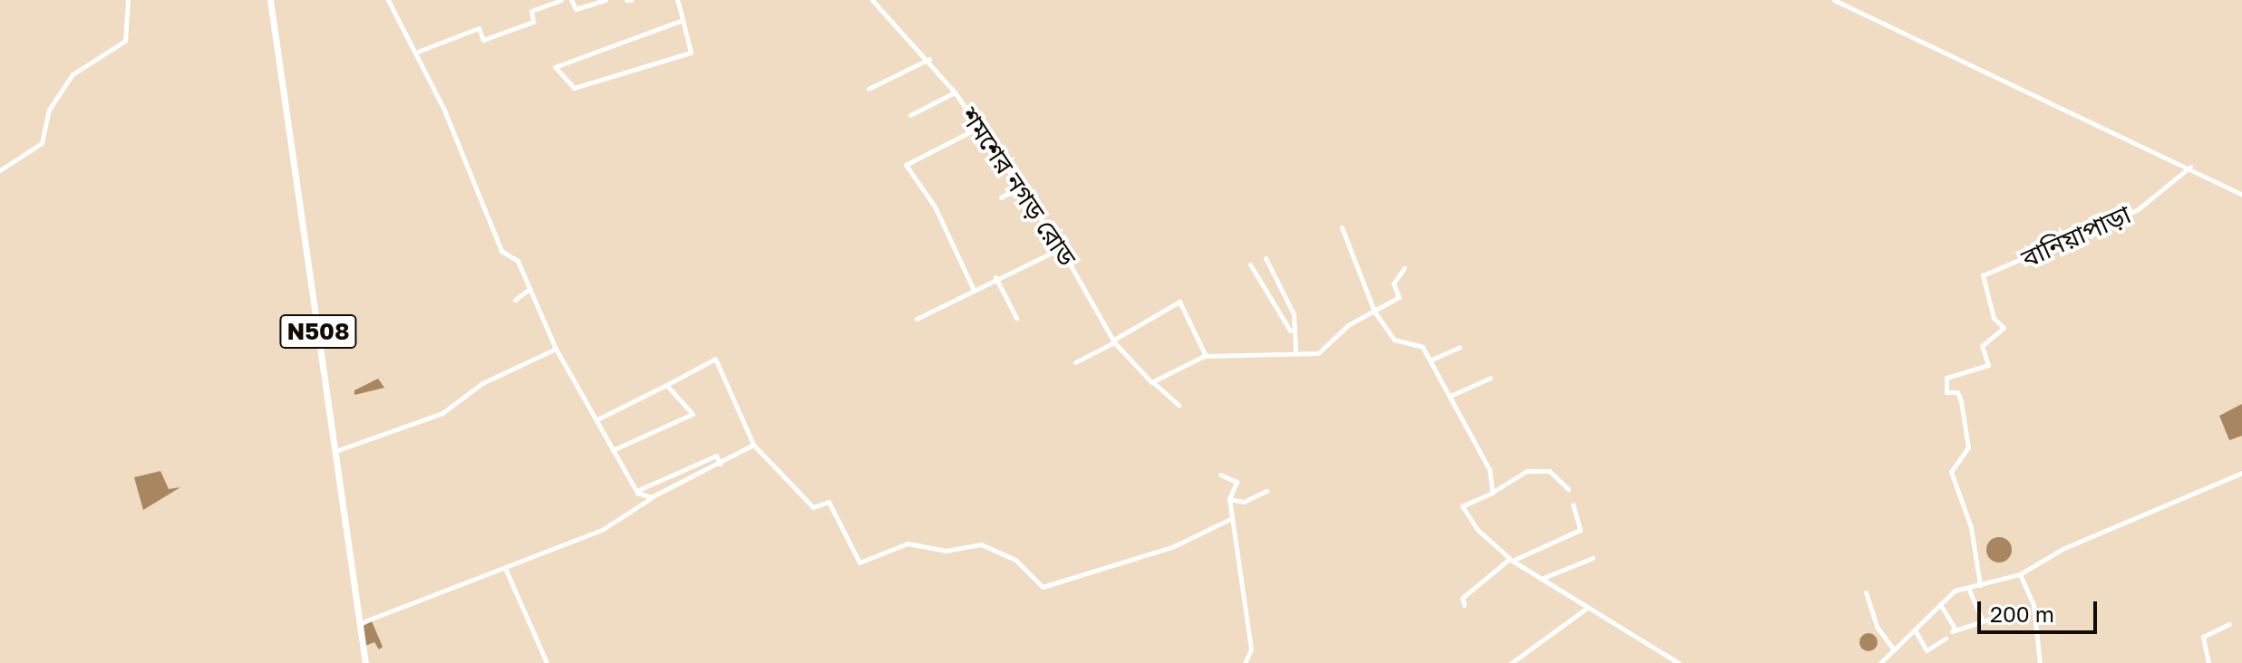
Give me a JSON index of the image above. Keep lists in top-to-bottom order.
{
  "streets": {
    "highway": ["N508"],
    "street": ["শমশের নগড় রোড", "বানিয়াপাড়া"]
  },
  "scale_bar": "200 m"
}
